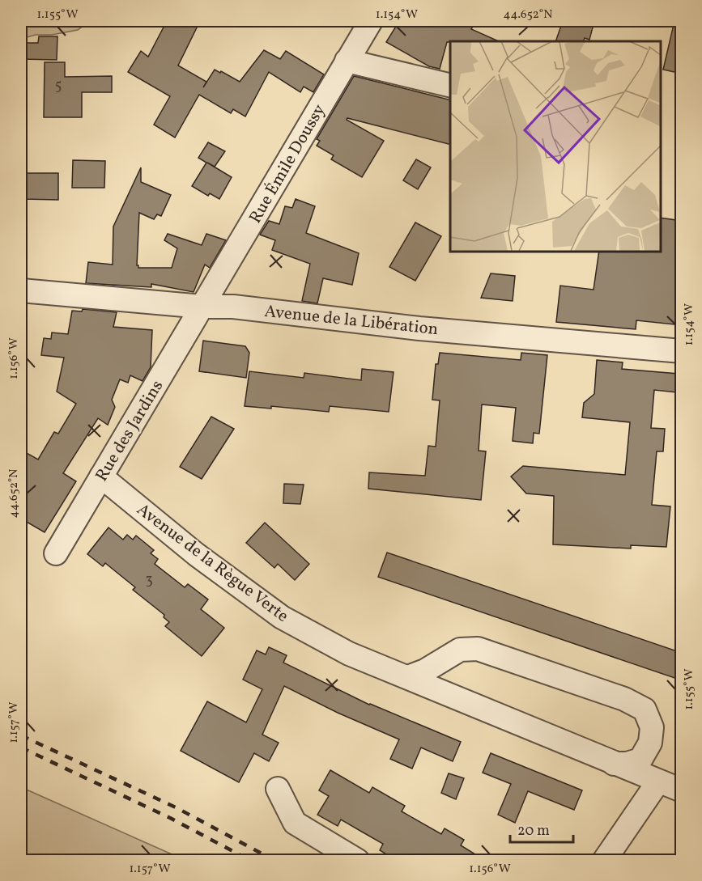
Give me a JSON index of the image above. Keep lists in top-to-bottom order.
{
  "streets": {
    "street": [
      "Rue Émile Doussy",
      "Avenue de la Libération",
      "Rue des Jardins",
      "Avenue de la Règue Verte"
    ]
  },
  "crossings": [
    ["Rue Émile Doussy", "Avenue de la Libération"],
    ["Rue Émile Doussy", "Rue des Jardins"],
    ["Avenue de la Libération", "Rue des Jardins"],
    ["Rue des Jardins", "Avenue de la Règue Verte"]
  ],
  "house_numbers": ["5", "3"],
  "scale_bar": "20 m",
  "coordinates": [
    "1.155°W",
    "1.154°W",
    "44.652°N",
    "1.156°W",
    "1.157°W"
  ]
}
